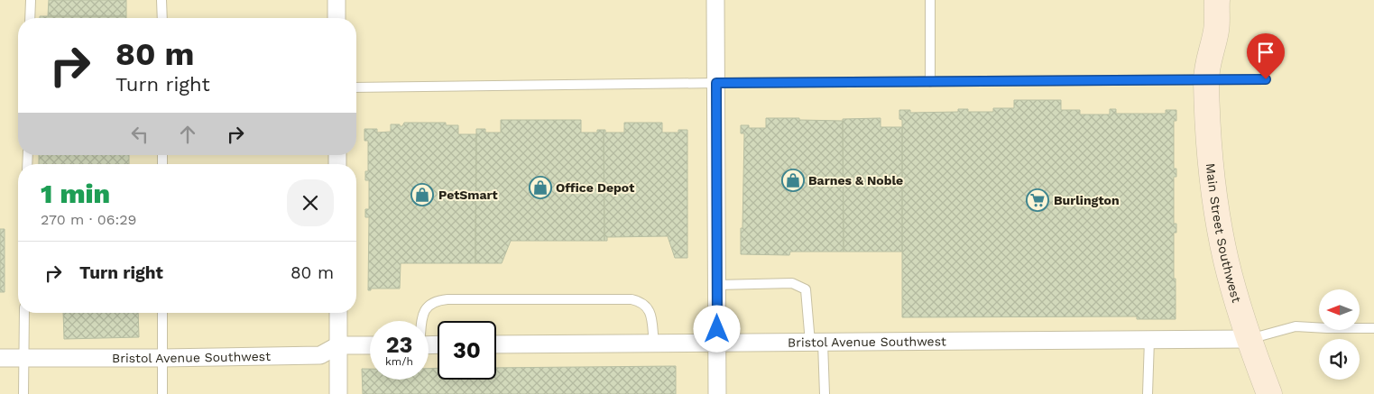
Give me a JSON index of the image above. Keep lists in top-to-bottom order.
{
  "streets": {
    "street": ["Main Street Southwest", "Bristol Avenue Southwest"]
  },
  "crossings": [
    ["Main Street Southwest", "Bristol Avenue Southwest"]
  ],
  "places": {
    "shop": ["Barnes & Noble", "Office Depot", "PetSmart"],
    "supermarket": ["Burlington"]
  },
  "north": "left",
  "page": {
    "turn": ["80 m", "Turn right"],
    "heading": ["1 min", "270 m · 06:29"],
    "list": [
      {
        "name": "Turn right",
        "value": "80 m"
      }
    ],
    "speed": "23 km/h",
    "limit": "30"
  }
}
